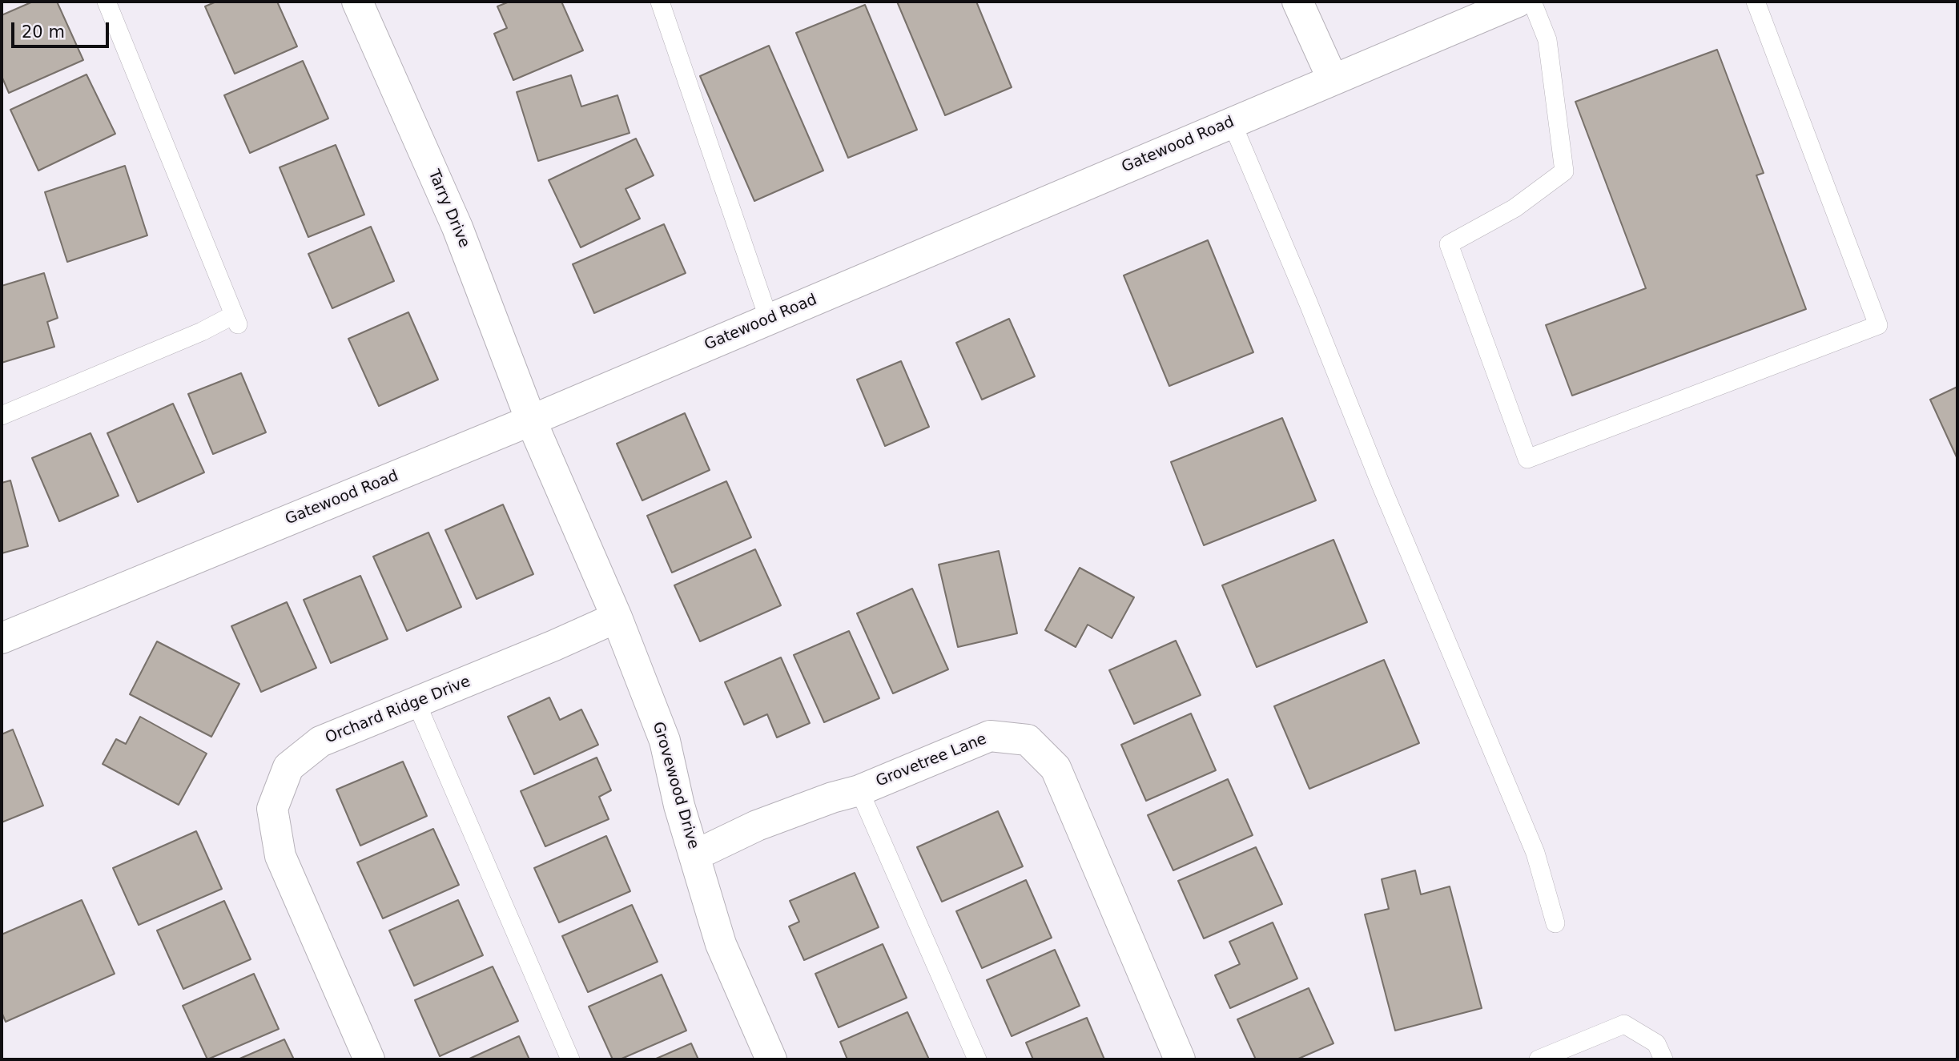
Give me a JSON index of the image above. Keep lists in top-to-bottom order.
{
  "streets": {
    "street": [
      "Gatewood Road",
      "Tarry Drive",
      "Orchard Ridge Drive",
      "Grovetree Lane",
      "Grovewood Drive"
    ]
  },
  "crossings": [
    ["Gatewood Road", "Tarry Drive"],
    ["Gatewood Road", "Grovewood Drive"],
    ["Tarry Drive", "Grovewood Drive"],
    ["Orchard Ridge Drive", "Grovewood Drive"],
    ["Grovetree Lane", "Grovewood Drive"]
  ],
  "scale_bar": "20 m"
}
